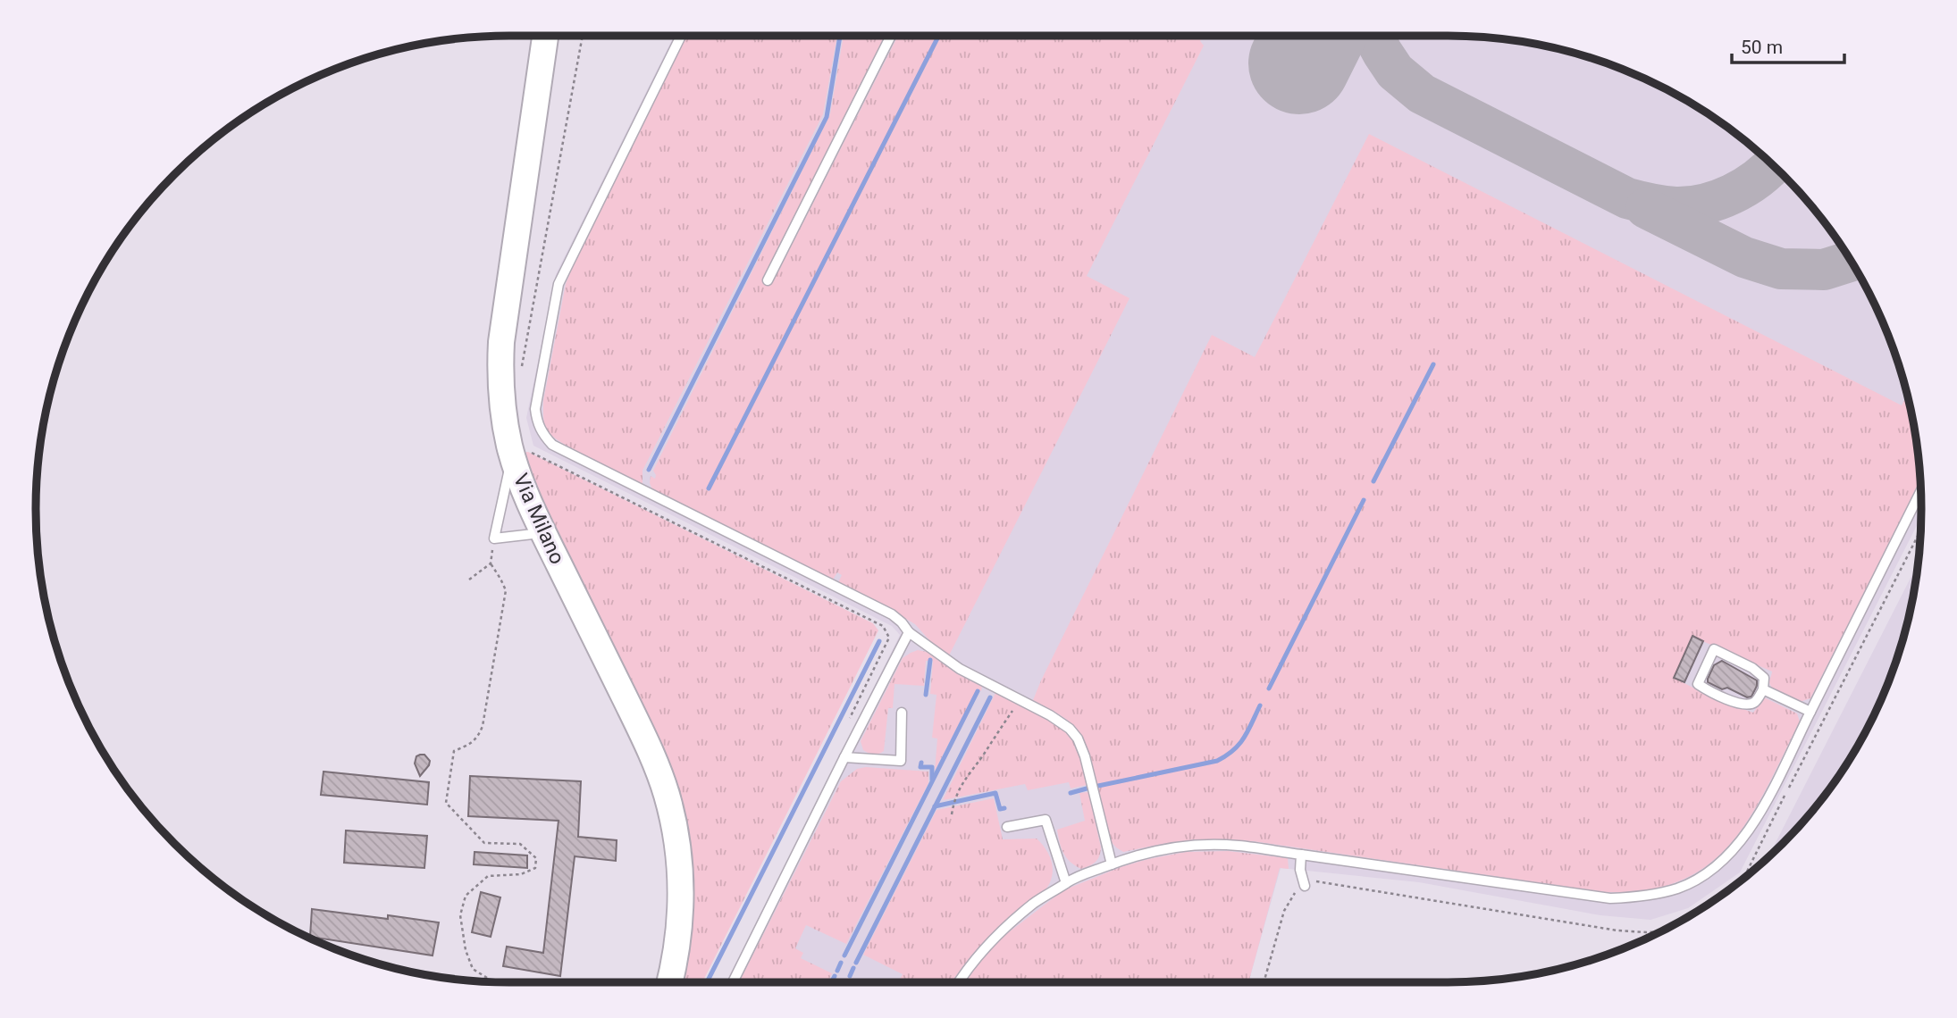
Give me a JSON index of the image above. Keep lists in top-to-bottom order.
{
  "streets": {
    "street": ["Via Milano"]
  },
  "scale_bar": "50 m"
}
